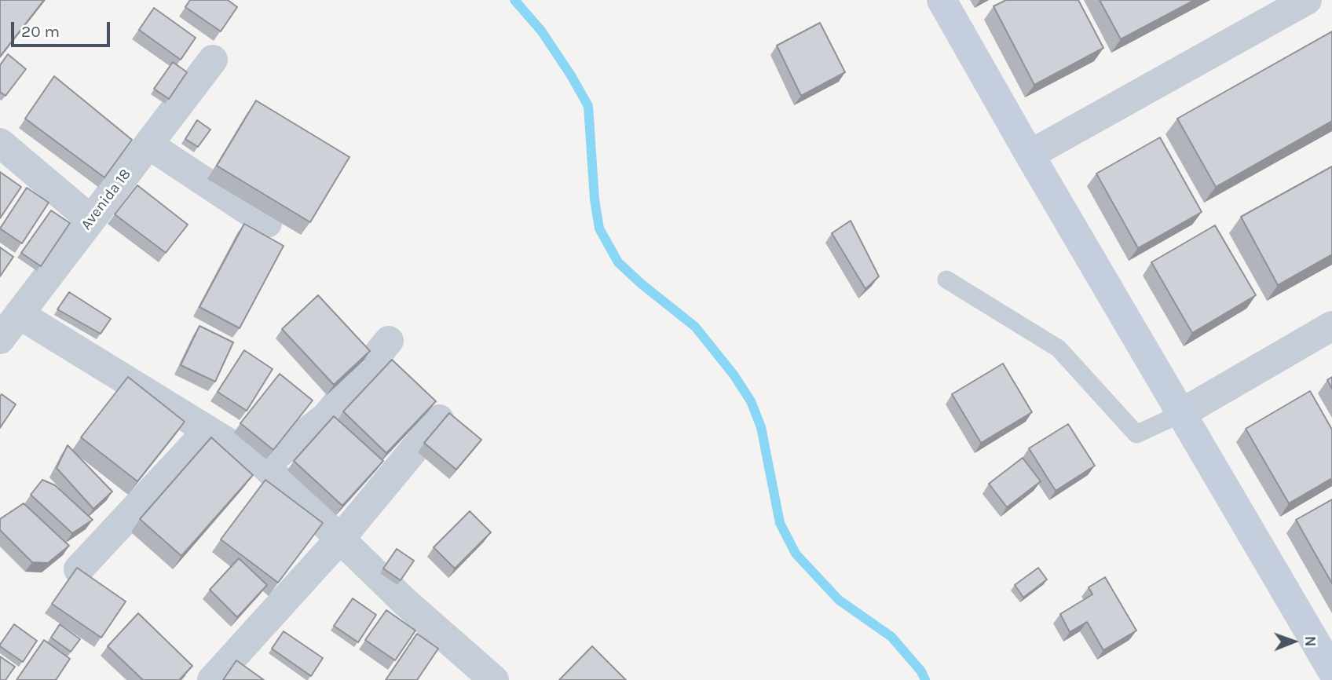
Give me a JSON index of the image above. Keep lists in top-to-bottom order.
{
  "streets": {
    "street": ["Avenida 18"]
  },
  "scale_bar": "20 m",
  "north": "right"
}
